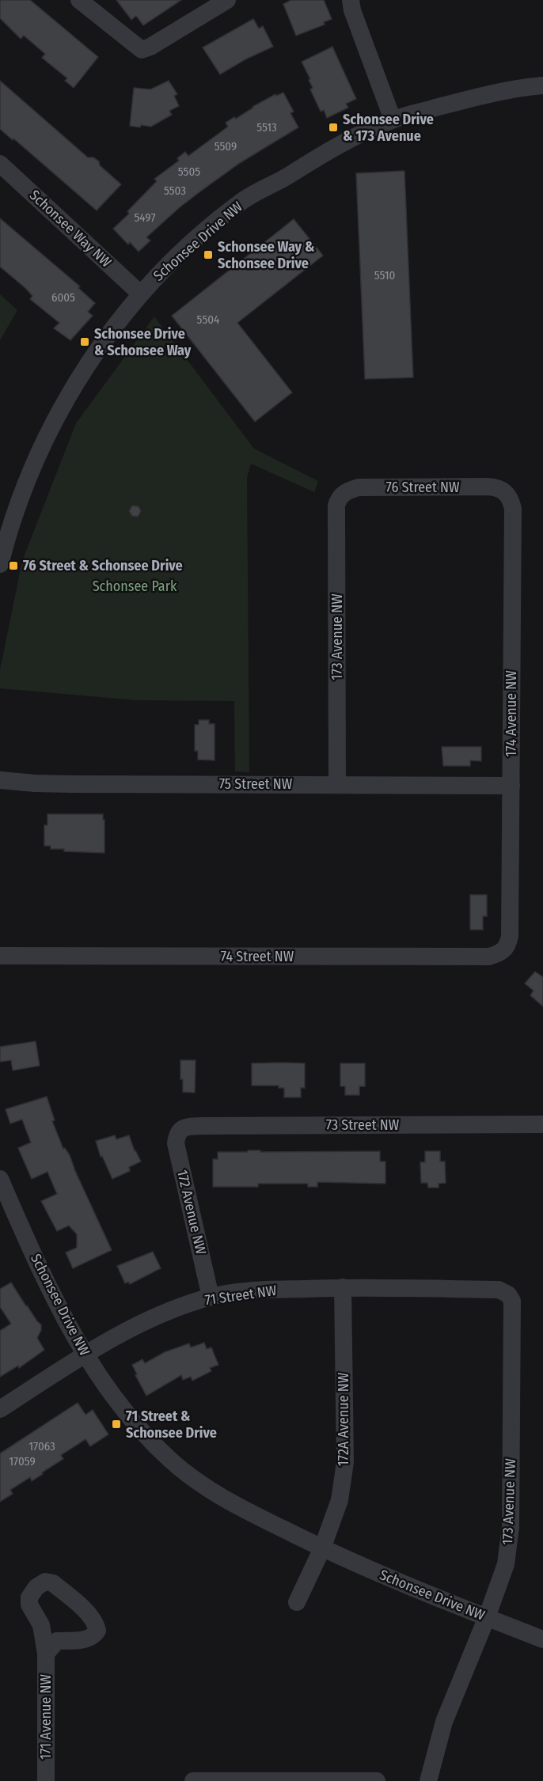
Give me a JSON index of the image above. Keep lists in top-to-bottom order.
{
  "streets": {
    "street": [
      "Schonsee Way NW",
      "Schonsee Drive NW",
      "76 Street NW",
      "173 Avenue NW",
      "174 Avenue NW",
      "75 Street NW",
      "74 Street NW",
      "73 Street NW",
      "172 Avenue NW",
      "71 Street NW",
      "172A Avenue NW",
      "171 Avenue NW"
    ]
  },
  "crossings": [
    ["Schonsee Way NW", "Schonsee Drive NW"],
    ["Schonsee Drive NW", "173 Avenue NW"],
    ["Schonsee Drive NW", "71 Street NW"],
    ["Schonsee Drive NW", "172A Avenue NW"],
    ["76 Street NW", "173 Avenue NW"],
    ["76 Street NW", "174 Avenue NW"],
    ["173 Avenue NW", "75 Street NW"],
    ["173 Avenue NW", "71 Street NW"],
    ["174 Avenue NW", "75 Street NW"],
    ["174 Avenue NW", "74 Street NW"],
    ["73 Street NW", "172 Avenue NW"],
    ["172 Avenue NW", "71 Street NW"],
    ["71 Street NW", "172A Avenue NW"]
  ],
  "parks": ["Schonsee Park"],
  "places": {
    "transit": [
      "Schonsee Drive & 173 Avenue",
      "Schonsee Way & Schonsee Drive",
      "Schonsee Drive & Schonsee Way",
      "76 Street & Schonsee Drive",
      "71 Street & Schonsee Drive"
    ]
  },
  "house_numbers": [
    "5513",
    "5509",
    "5505",
    "5503",
    "5497",
    "5510",
    "6005",
    "5504",
    "17063",
    "17059"
  ]
}
